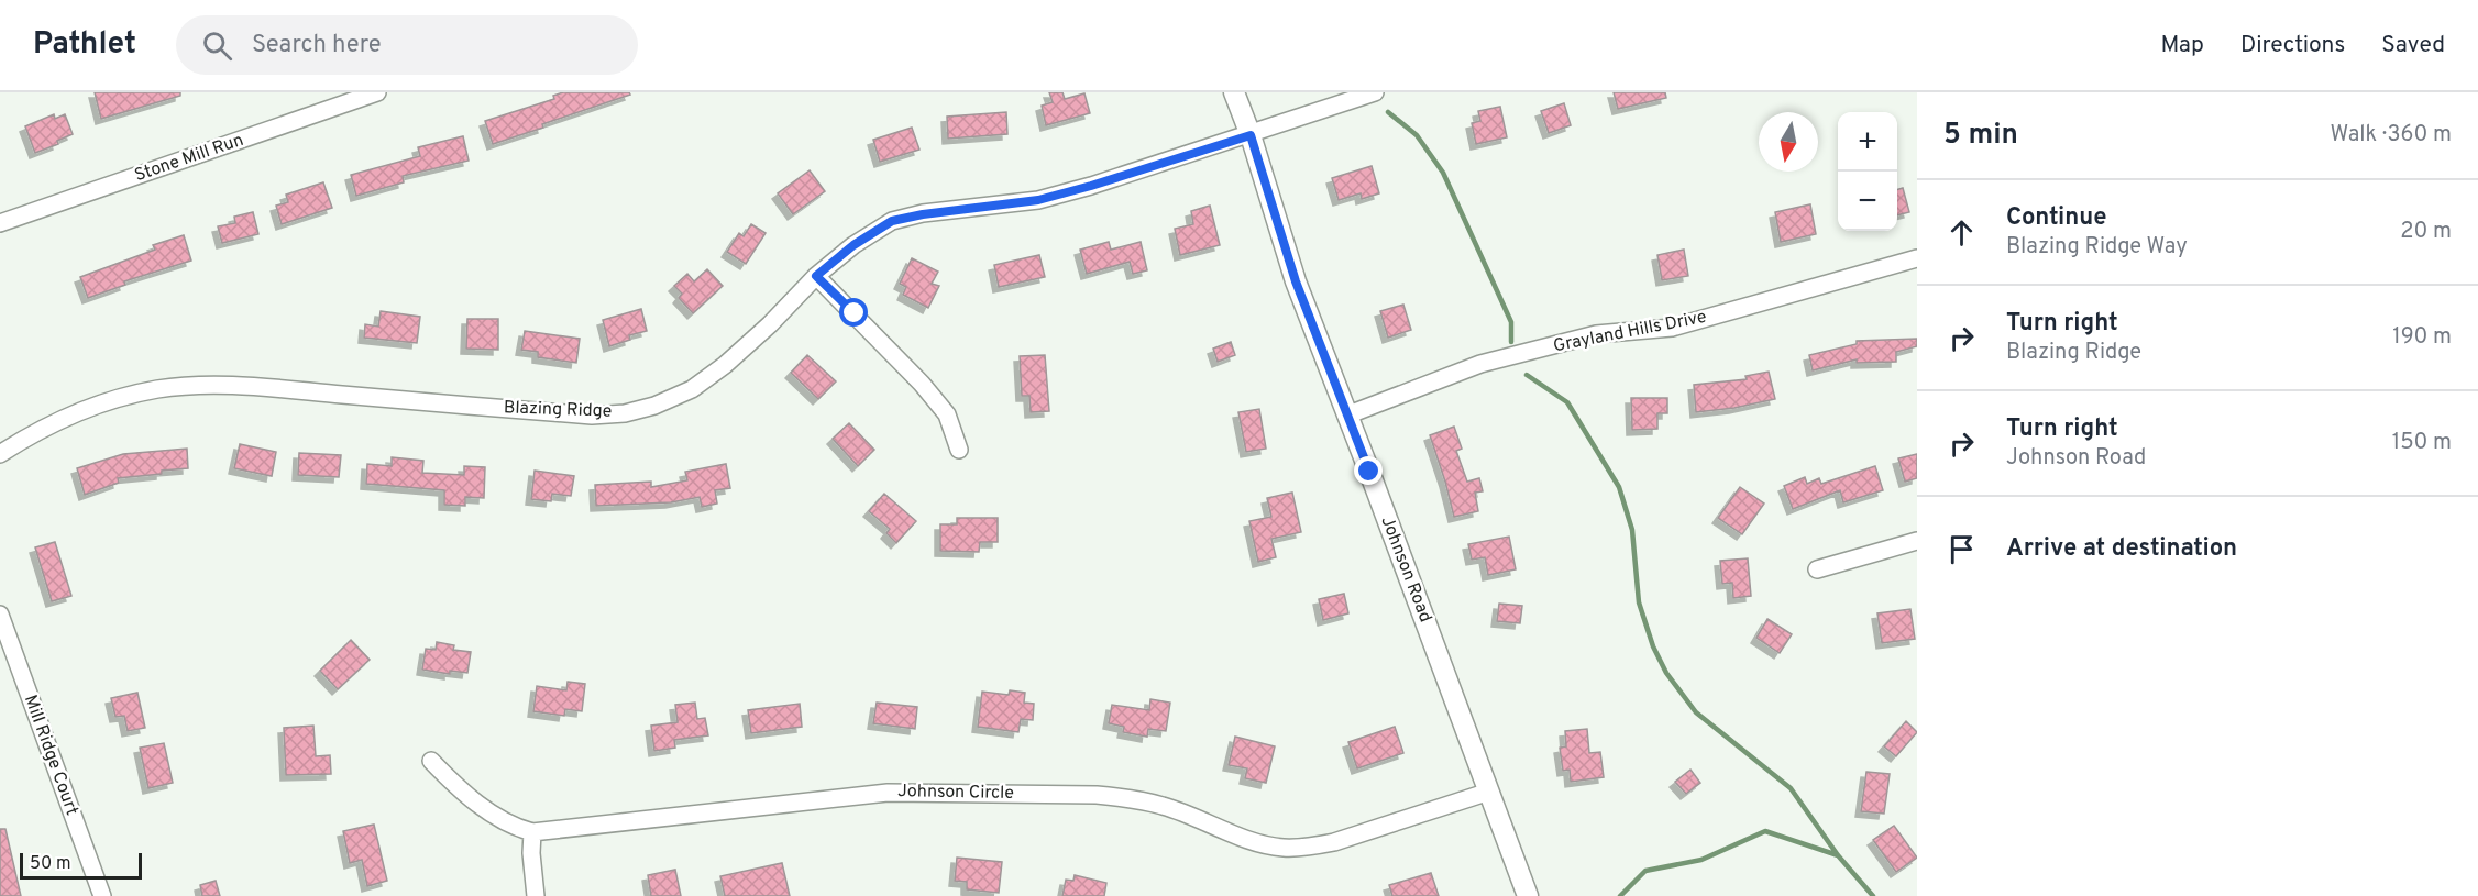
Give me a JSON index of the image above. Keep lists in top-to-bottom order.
{
  "streets": {
    "street": [
      "Stone Mill Run",
      "Grayland Hills Drive",
      "Blazing Ridge",
      "Johnson Road",
      "Mill Ridge Court",
      "Johnson Circle"
    ]
  },
  "crossings": [
    ["Grayland Hills Drive", "Johnson Road"],
    ["Blazing Ridge", "Johnson Road"],
    ["Johnson Road", "Johnson Circle"]
  ],
  "scale_bar": "50 m",
  "north": "bottom",
  "page": {
    "header": "Pathlet",
    "search": "Search here",
    "nav": ["Map", "Directions", "Saved"],
    "heading": ["5 min", "Walk · 360 m"],
    "map_buttons": ["+", "−"],
    "list": [
      ["Continue", "Blazing Ridge Way", "20 m"],
      ["Turn right", "Blazing Ridge", "190 m"],
      ["Turn right", "Johnson Road", "150 m"],
      "Arrive at destination"
    ],
    "scale": "50 m"
  }
}
